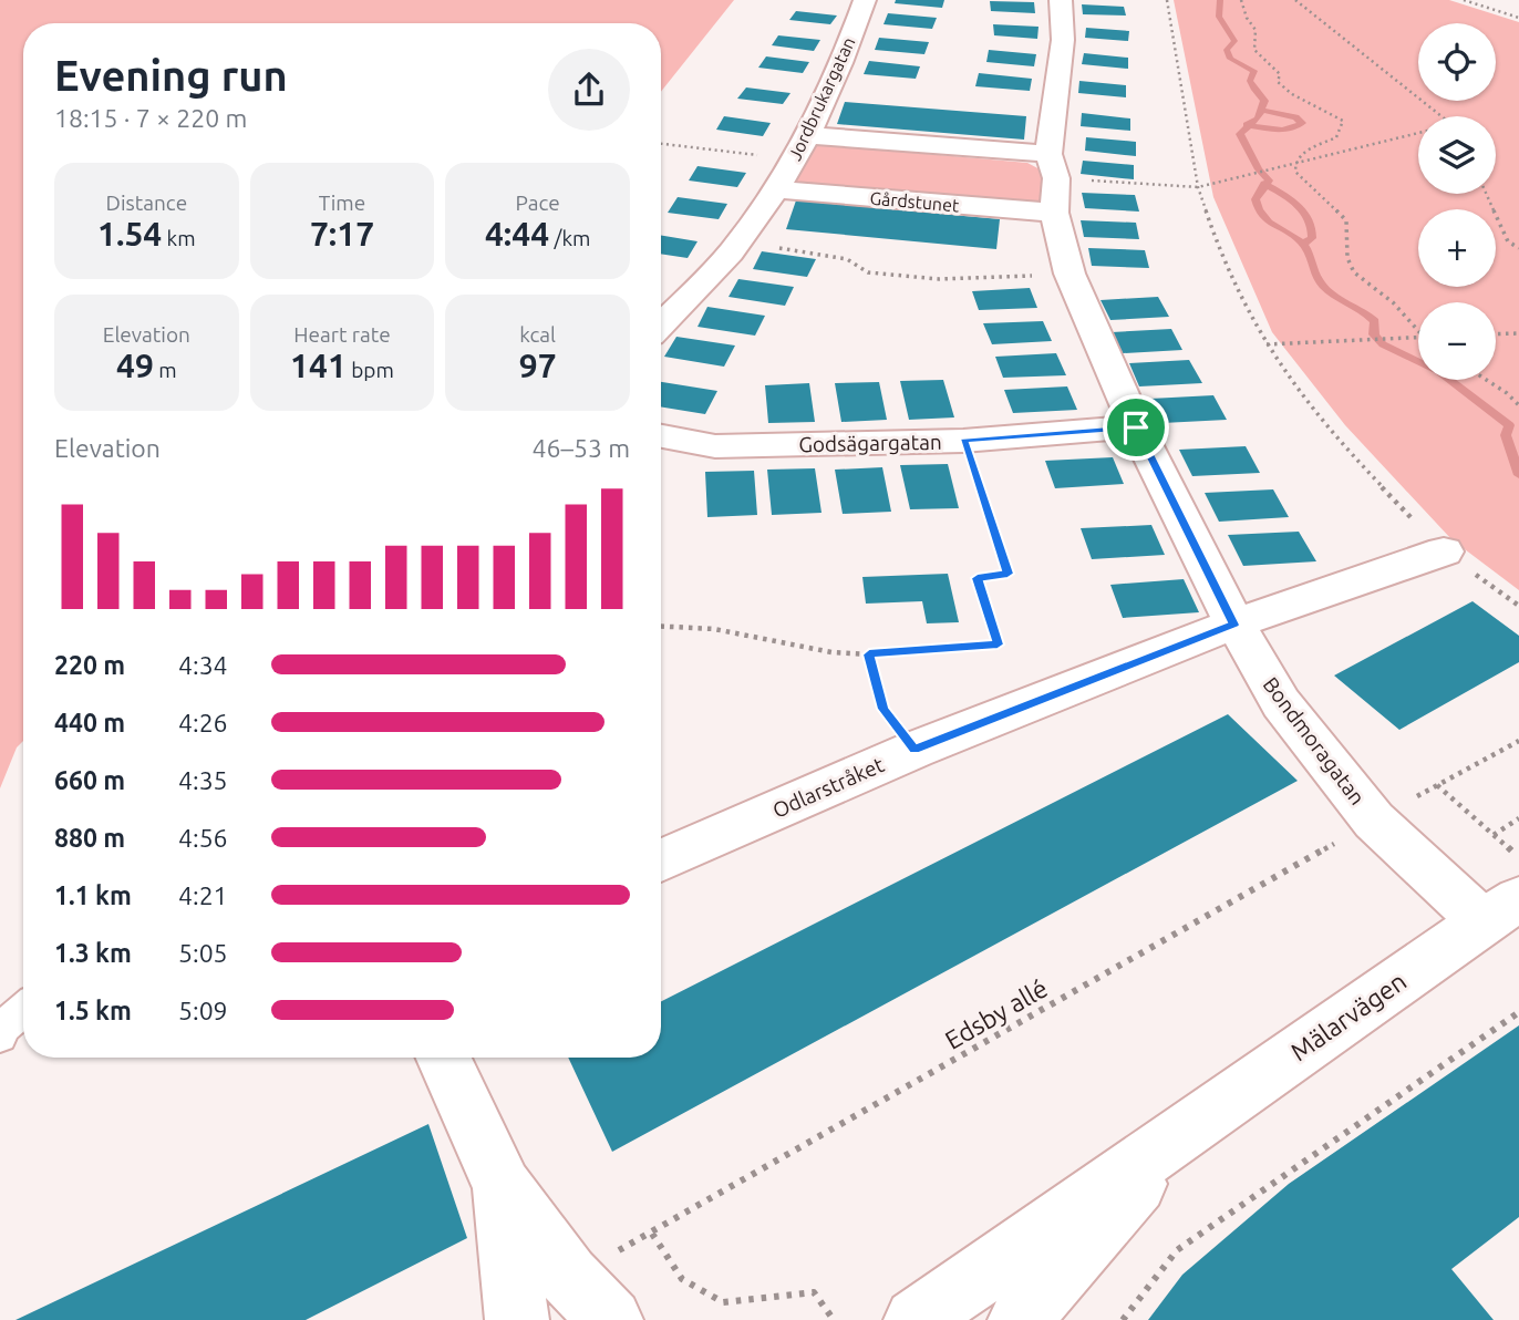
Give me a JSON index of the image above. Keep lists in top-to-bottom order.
{
  "streets": {
    "street": [
      "Jordbrukargatan",
      "Gårdstunet",
      "Godsägargatan",
      "Bondmoragatan",
      "Odlarstråket",
      "Mälarvägen"
    ],
    "path": ["Edsby allé"]
  },
  "crossings": [
    ["Jordbrukargatan", "Gårdstunet"],
    ["Gårdstunet", "Bondmoragatan"],
    ["Godsägargatan", "Bondmoragatan"],
    ["Bondmoragatan", "Odlarstråket"],
    ["Bondmoragatan", "Edsby allé"],
    ["Bondmoragatan", "Mälarvägen"]
  ],
  "page": {
    "map_buttons": ["+", "−"],
    "heading": ["Evening run", "18:15 · 7 × 220 m"],
    "stats": [
      ["Distance", "1.54 km"],
      ["Time", "7:17"],
      ["Pace", "4:44 /km"],
      ["Elevation", "49 m"],
      ["Heart rate", "141 bpm"],
      ["kcal", "97"]
    ],
    "chart": ["Elevation", "46–53 m"],
    "list": [
      {
        "name": "220 m",
        "note": "4:34"
      },
      {
        "name": "440 m",
        "note": "4:26"
      },
      {
        "name": "660 m",
        "note": "4:35"
      },
      {
        "name": "880 m",
        "note": "4:56"
      },
      {
        "name": "1.1 km",
        "note": "4:21"
      },
      {
        "name": "1.3 km",
        "note": "5:05"
      },
      {
        "name": "1.5 km",
        "note": "5:09"
      }
    ]
  }
}
